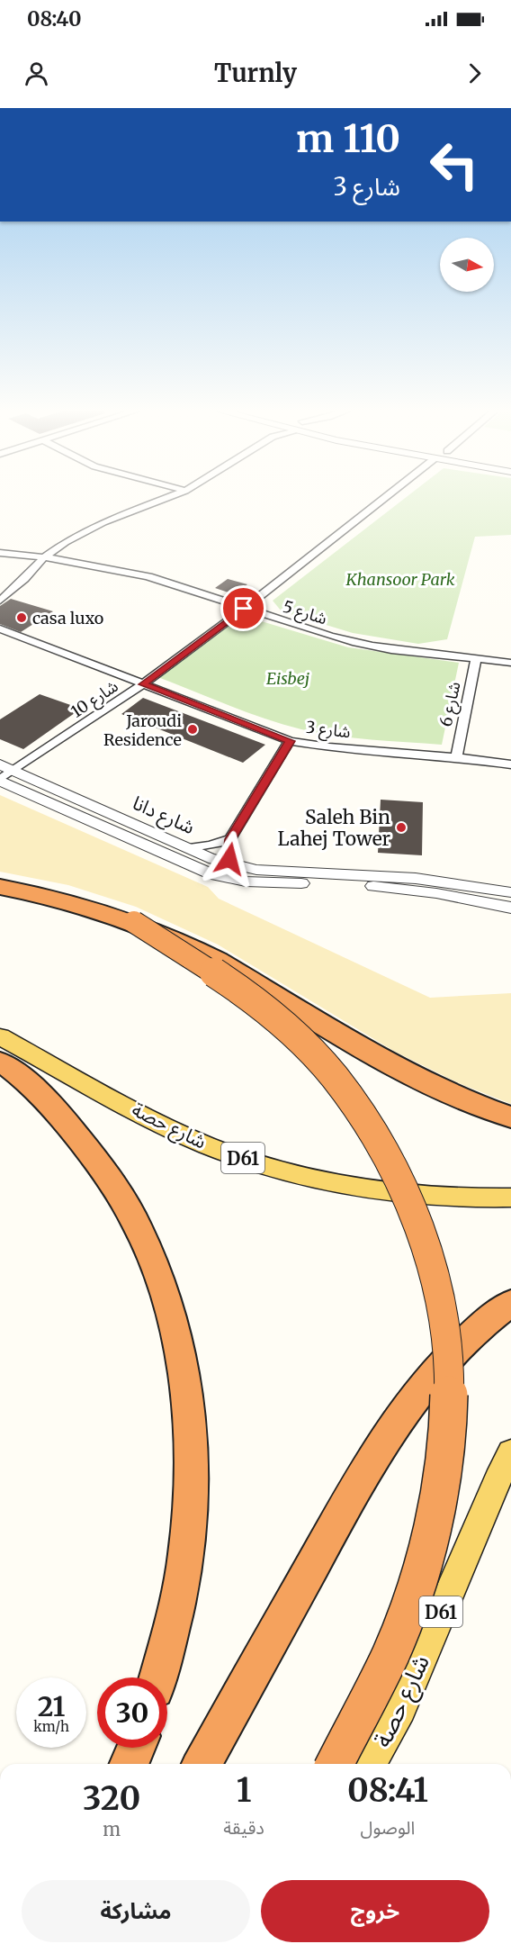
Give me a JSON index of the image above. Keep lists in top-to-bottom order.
{
  "streets": {
    "main road": ["شارع حصة", "D61"],
    "street": [
      "شارع 5",
      "شارع 10",
      "شارع 6",
      "شارع 3",
      "شارع دانا"
    ]
  },
  "crossings": [
    ["شارع 5", "شارع 10"],
    ["شارع 5", "شارع 6"],
    ["شارع 10", "شارع 3"],
    ["شارع 10", "شارع دانا"],
    ["شارع 6", "شارع 3"]
  ],
  "parks": ["Khansoor Park", "Eisbej"],
  "places": ["casa luxo", "Jaroudi Residence", "Saleh Bin Lahej Tower"],
  "north": "right",
  "page": {
    "status": "08:40",
    "header": "Turnly",
    "turn": ["110 m", "شارع 3"],
    "speed": "21 km/h",
    "limit": "30",
    "eta": [
      "08:41",
      "الوصول",
      "1",
      "دقيقة",
      "320",
      "m"
    ],
    "buttons": ["خروج", "مشاركة"]
  }
}
